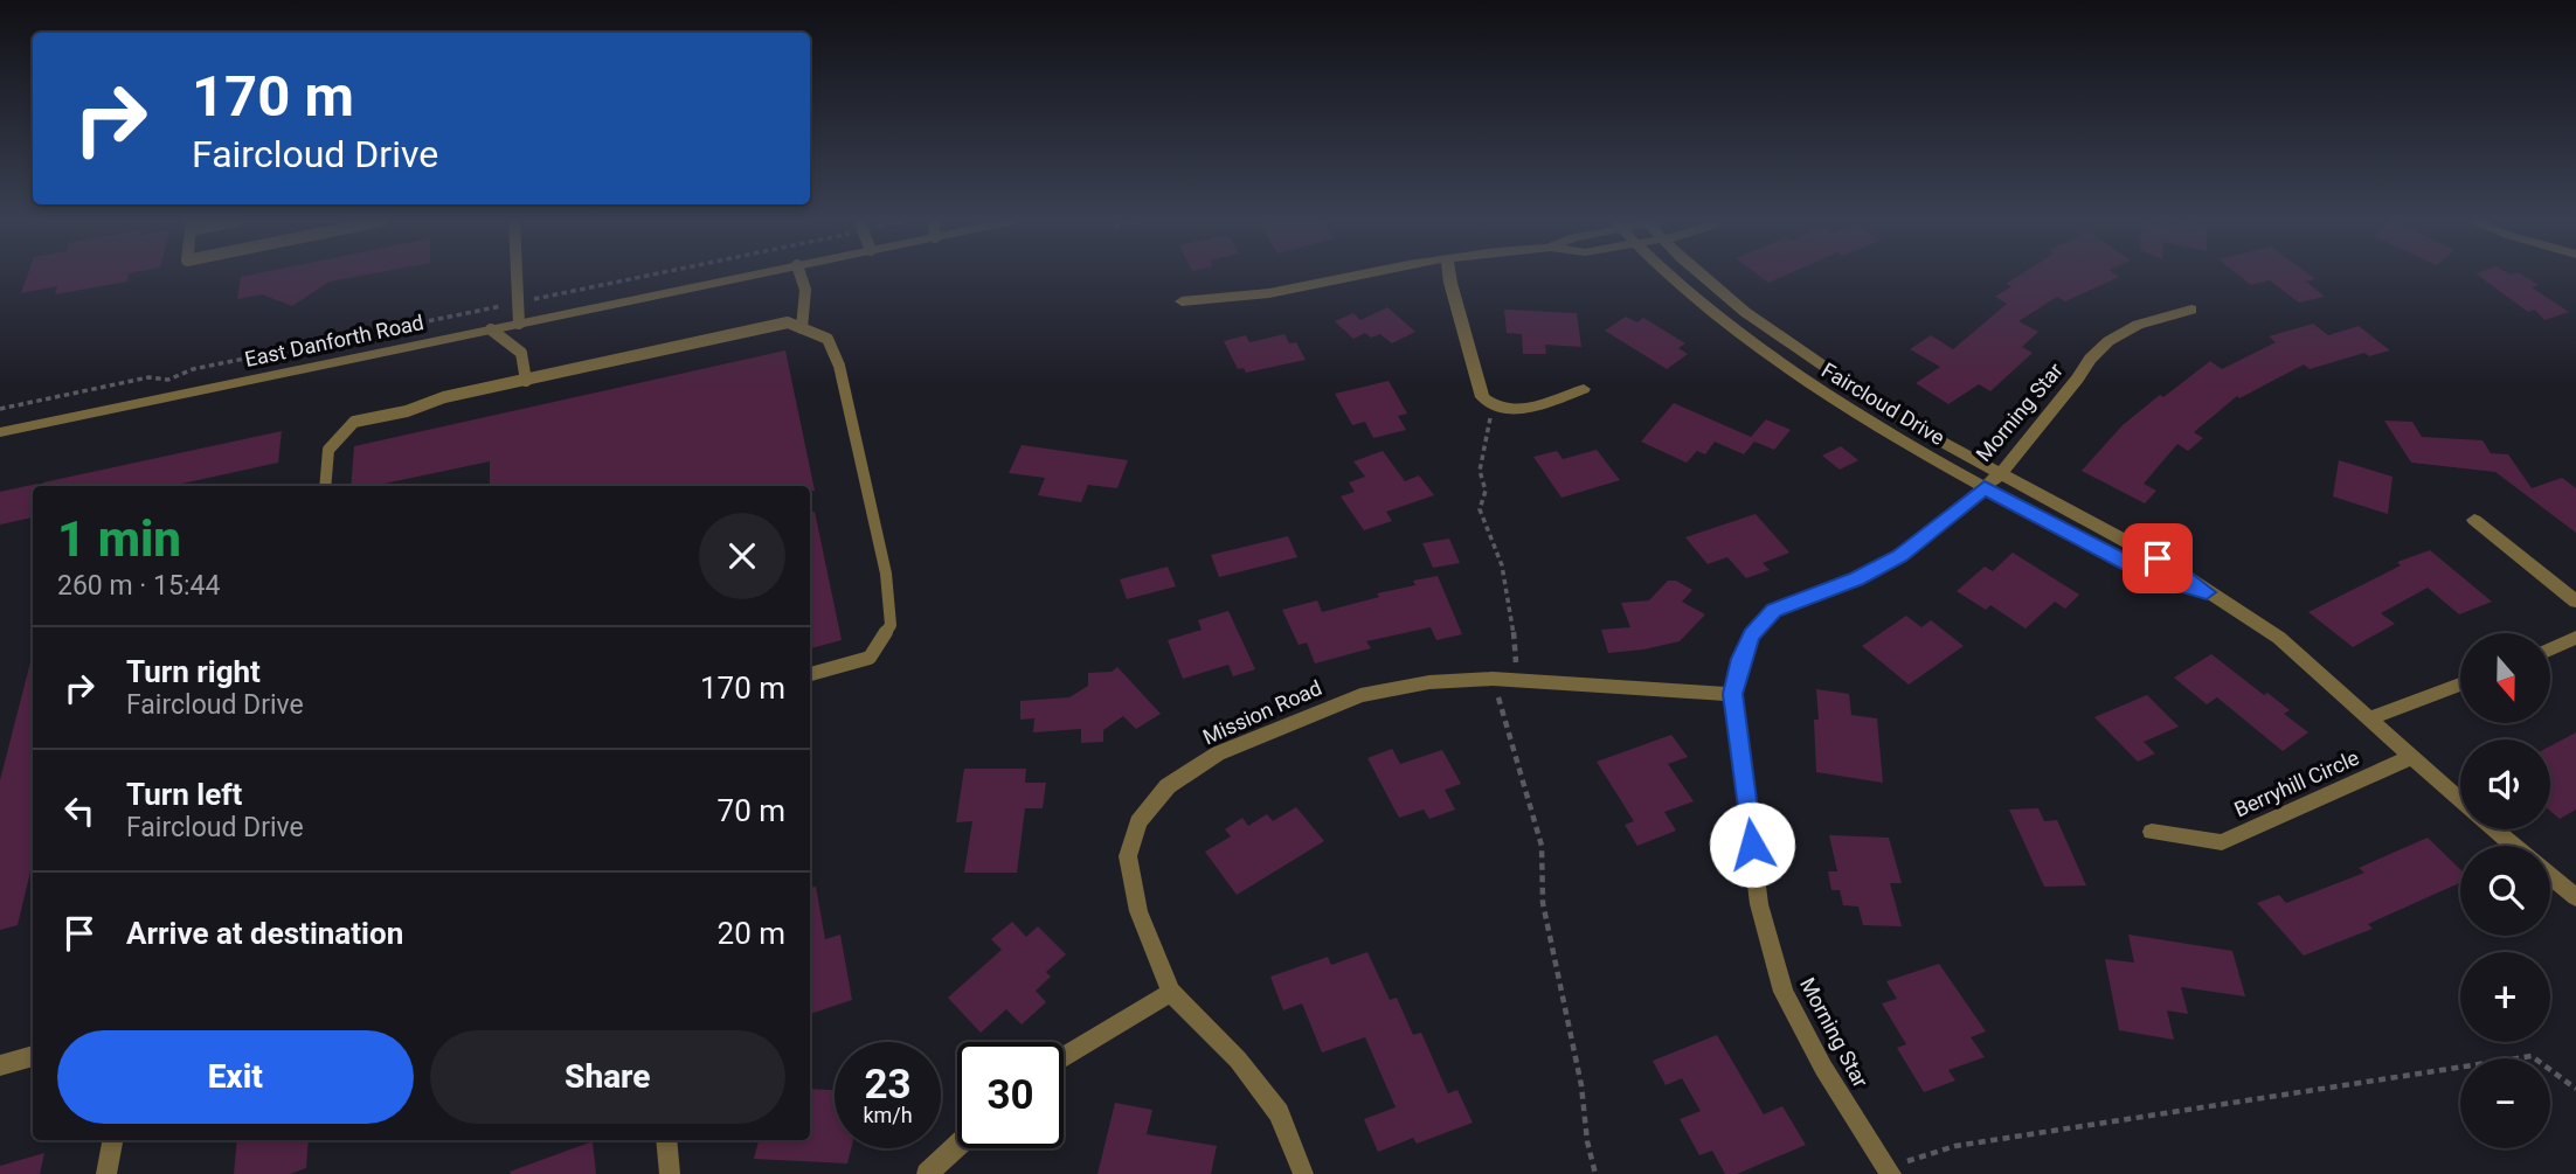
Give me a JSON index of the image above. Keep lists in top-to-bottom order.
{
  "streets": {
    "street": [
      "East Danforth Road",
      "Faircloud Drive",
      "Morning Star",
      "Mission Road",
      "Berryhill Circle"
    ]
  },
  "crossings": [
    ["Faircloud Drive", "Morning Star"],
    ["Faircloud Drive", "Berryhill Circle"],
    ["Morning Star", "Mission Road"]
  ],
  "north": "bottom",
  "page": {
    "turn": ["170 m", "Faircloud Drive"],
    "heading": ["1 min", "260 m · 15:44"],
    "list": [
      {
        "name": "Turn right",
        "note": "Faircloud Drive",
        "value": "170 m"
      },
      {
        "name": "Turn left",
        "note": "Faircloud Drive",
        "value": "70 m"
      },
      {
        "name": "Arrive at destination",
        "value": "20 m"
      }
    ],
    "map_buttons": ["+", "−"],
    "buttons": ["Exit", "Share"],
    "speed": "23 km/h",
    "limit": "30"
  }
}
